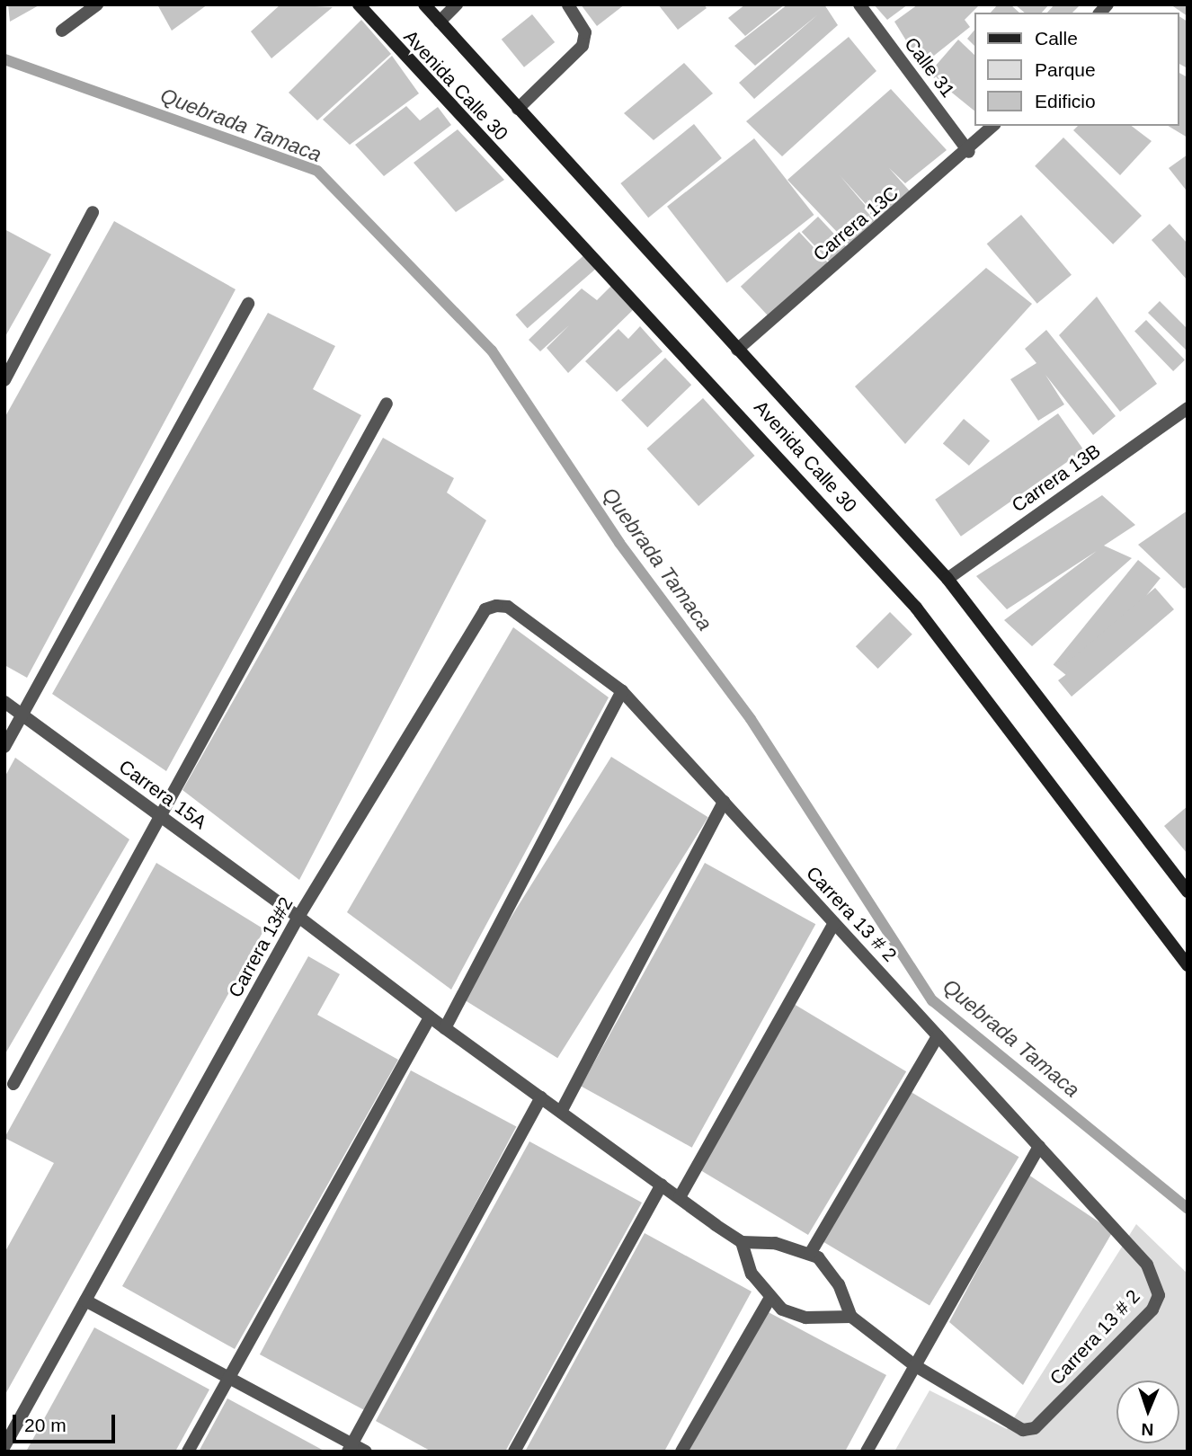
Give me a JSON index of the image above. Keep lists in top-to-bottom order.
{
  "streets": {
    "main road": ["Avenida Calle 30"],
    "street": [
      "Calle 31",
      "Carrera 13C",
      "Carrera 13B",
      "Carrera 15A",
      "Carrera 13 # 2",
      "Carrera 13#2"
    ]
  },
  "crossings": [
    ["Calle 31", "Carrera 13C"],
    ["Avenida Calle 30", "Carrera 13C"],
    ["Avenida Calle 30", "Carrera 13B"],
    ["Carrera 15A", "Carrera 13#2"],
    ["Carrera 13 # 2", "Carrera 13#2"]
  ],
  "water": ["Quebrada Tamaca"],
  "legend": ["Calle", "Parque", "Edificio"],
  "scale_bar": "20 m",
  "north": "bottom"
}
